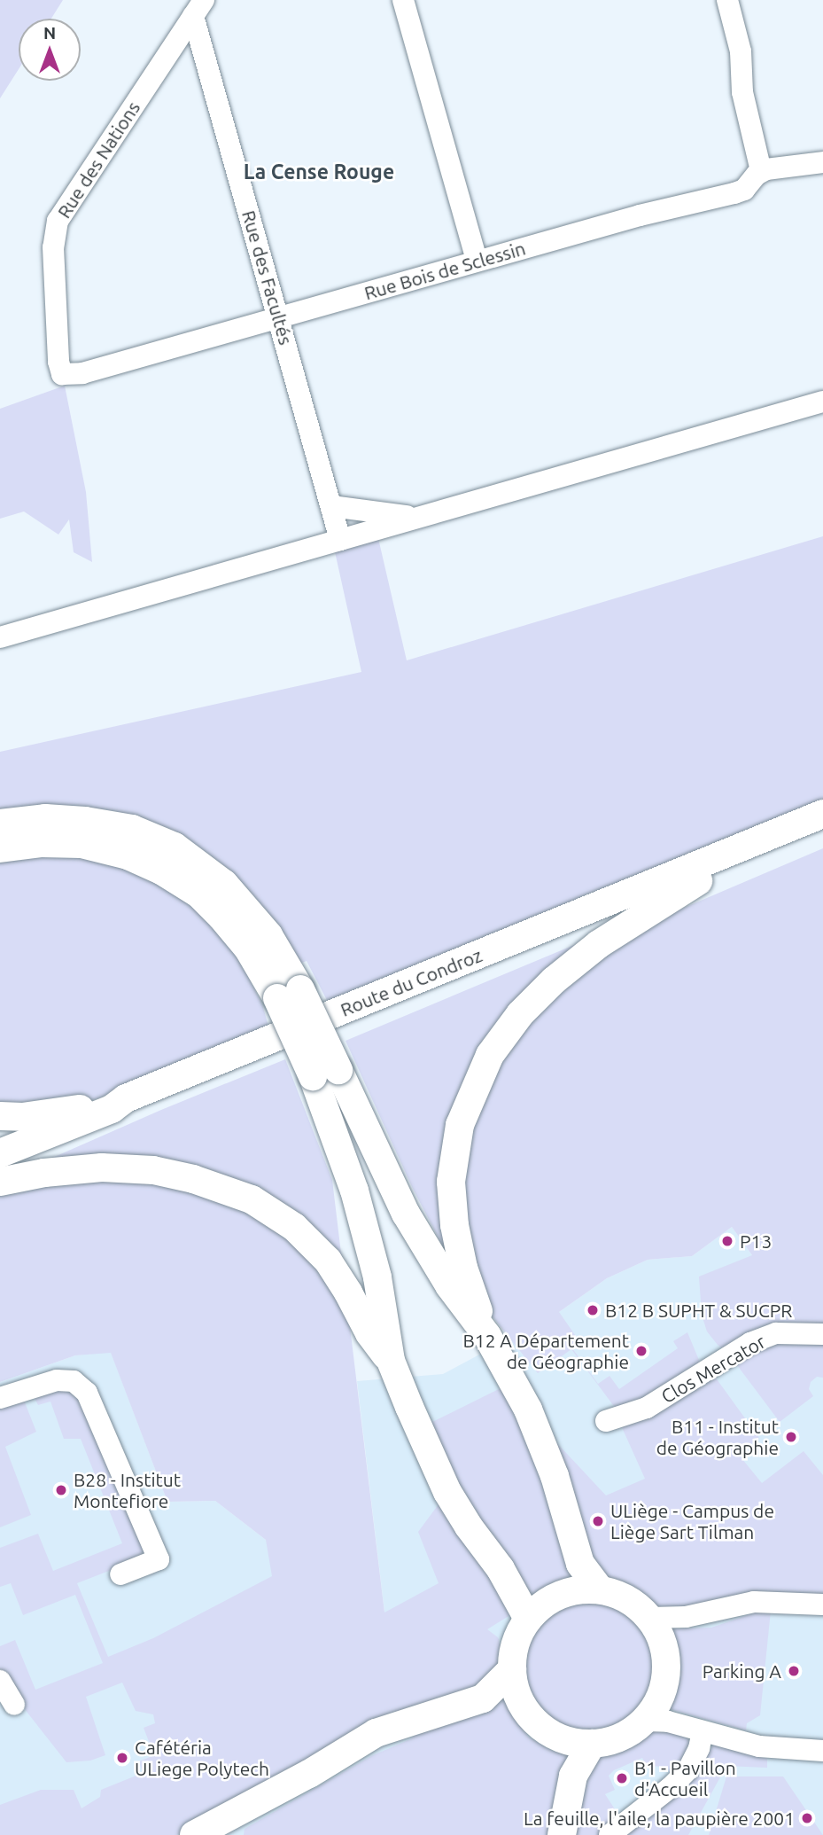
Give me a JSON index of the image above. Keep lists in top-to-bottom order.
{
  "streets": {
    "main road": ["Route du Condroz"],
    "street": [
      "Rue des Nations",
      "Rue Bois de Sclessin",
      "Rue des Facultés",
      "Clos Mercator"
    ]
  },
  "crossings": [
    ["Rue des Nations", "Rue Bois de Sclessin"],
    ["Rue des Nations", "Rue des Facultés"],
    ["Rue Bois de Sclessin", "Rue des Facultés"]
  ],
  "districts": ["La Cense Rouge"],
  "places": [
    "P13",
    "B12 B SUPHT & SUCPR",
    "B12 A Département de Géographie",
    "B11 - Institut de Géographie",
    "B28 - Institut Montefiore",
    "ULiège - Campus de Liège Sart Tilman",
    "Parking A",
    "Cafétéria ULiege Polytech",
    "B1 - Pavillon d'Accueil",
    "La feuille, l'aile, la paupière 2001"
  ],
  "north": "top"
}
